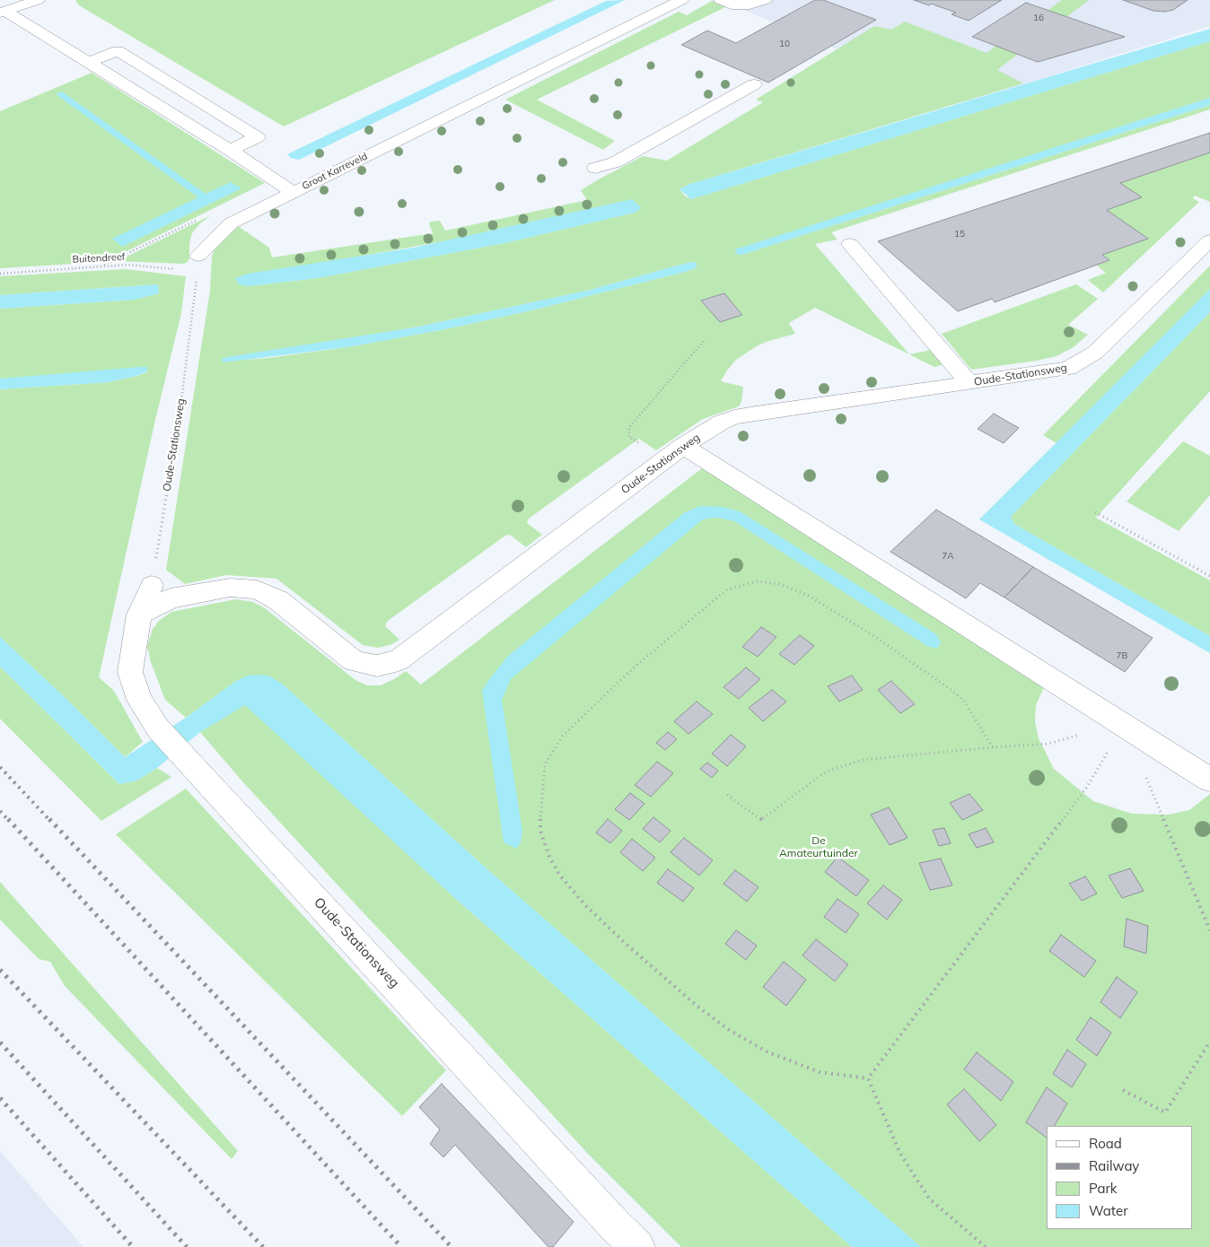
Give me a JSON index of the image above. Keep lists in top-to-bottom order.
{
  "streets": {
    "street": ["Groot Karreveld", "Oude-Stationsweg"],
    "path": ["Buitendreef"]
  },
  "parks": ["De Amateurtuinder"],
  "house_numbers": [
    "16",
    "10",
    "15",
    "7A",
    "7B"
  ],
  "legend": [
    "Road",
    "Railway",
    "Park",
    "Water"
  ]
}
